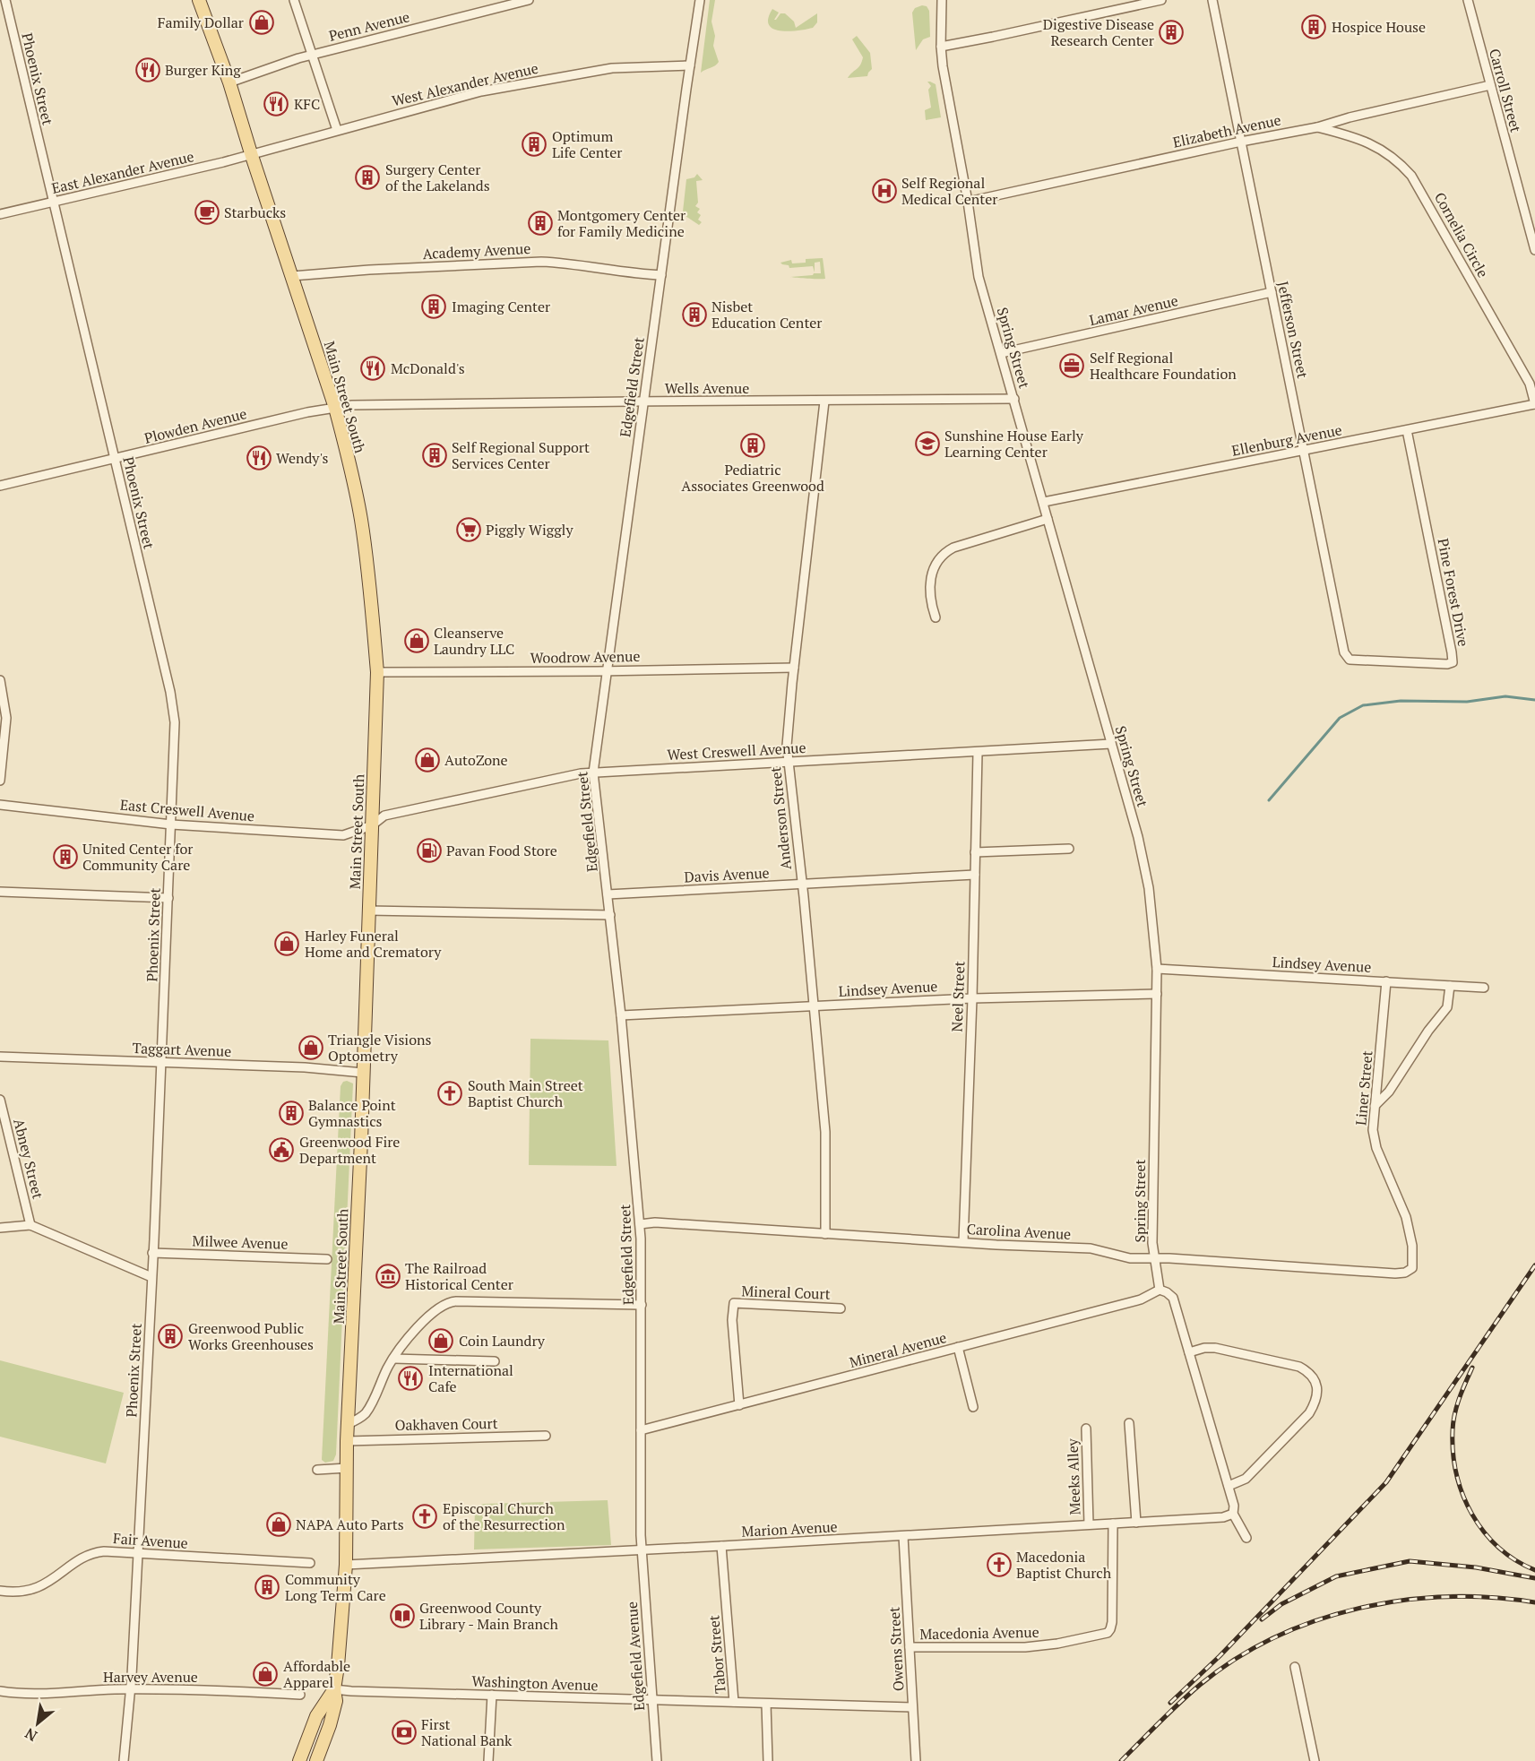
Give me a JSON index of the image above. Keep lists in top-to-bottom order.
{
  "streets": {
    "main road": ["Main Street South"],
    "street": [
      "Penn Avenue",
      "Phoenix Street",
      "West Alexander Avenue",
      "Carroll Street",
      "Elizabeth Avenue",
      "East Alexander Avenue",
      "Cornelia Circle",
      "Academy Avenue",
      "Lamar Avenue",
      "Jefferson Street",
      "Spring Street",
      "Edgefield Street",
      "Wells Avenue",
      "Plowden Avenue",
      "Ellenburg Avenue",
      "Pine Forest Drive",
      "Woodrow Avenue",
      "West Creswell Avenue",
      "East Creswell Avenue",
      "Anderson Street",
      "Davis Avenue",
      "Lindsey Avenue",
      "Neel Street",
      "Taggart Avenue",
      "Liner Street",
      "Abney Street",
      "Carolina Avenue",
      "Milwee Avenue",
      "Mineral Court",
      "Mineral Avenue",
      "Oakhaven Court",
      "Meeks Alley",
      "Marion Avenue",
      "Fair Avenue",
      "Macedonia Avenue",
      "Owens Street",
      "Tabor Street",
      "Edgefield Avenue",
      "Harvey Avenue",
      "Washington Avenue"
    ]
  },
  "crossings": [
    ["Penn Avenue", "Main Street South"],
    ["Phoenix Street", "East Alexander Avenue"],
    ["Phoenix Street", "Plowden Avenue"],
    ["Phoenix Street", "East Creswell Avenue"],
    ["Phoenix Street", "Taggart Avenue"],
    ["Phoenix Street", "Milwee Avenue"],
    ["Phoenix Street", "Fair Avenue"],
    ["Phoenix Street", "Harvey Avenue"],
    ["West Alexander Avenue", "East Alexander Avenue"],
    ["West Alexander Avenue", "Edgefield Street"],
    ["West Alexander Avenue", "Main Street South"],
    ["Carroll Street", "Elizabeth Avenue"],
    ["Elizabeth Avenue", "Cornelia Circle"],
    ["Elizabeth Avenue", "Jefferson Street"],
    ["Elizabeth Avenue", "Spring Street"],
    ["East Alexander Avenue", "Main Street South"],
    ["Cornelia Circle", "Ellenburg Avenue"],
    ["Academy Avenue", "Edgefield Street"],
    ["Academy Avenue", "Main Street South"],
    ["Lamar Avenue", "Jefferson Street"],
    ["Lamar Avenue", "Spring Street"],
    ["Jefferson Street", "Ellenburg Avenue"],
    ["Jefferson Street", "Pine Forest Drive"],
    ["Spring Street", "Wells Avenue"],
    ["Spring Street", "Ellenburg Avenue"],
    ["Spring Street", "West Creswell Avenue"],
    ["Spring Street", "Lindsey Avenue"],
    ["Spring Street", "Carolina Avenue"],
    ["Spring Street", "Mineral Avenue"],
    ["Edgefield Street", "Wells Avenue"],
    ["Edgefield Street", "Woodrow Avenue"],
    ["Edgefield Street", "West Creswell Avenue"],
    ["Edgefield Street", "Davis Avenue"],
    ["Edgefield Street", "Lindsey Avenue"],
    ["Edgefield Street", "Carolina Avenue"],
    ["Edgefield Street", "Mineral Avenue"],
    ["Edgefield Street", "Marion Avenue"],
    ["Edgefield Street", "Edgefield Avenue"],
    ["Wells Avenue", "Main Street South"],
    ["Wells Avenue", "Plowden Avenue"],
    ["Wells Avenue", "Anderson Street"],
    ["Main Street South", "Plowden Avenue"],
    ["Main Street South", "Woodrow Avenue"],
    ["Main Street South", "West Creswell Avenue"],
    ["Main Street South", "East Creswell Avenue"],
    ["Main Street South", "Taggart Avenue"],
    ["Main Street South", "Oakhaven Court"],
    ["Main Street South", "Marion Avenue"],
    ["Main Street South", "Washington Avenue"],
    ["Ellenburg Avenue", "Pine Forest Drive"],
    ["Woodrow Avenue", "Anderson Street"],
    ["West Creswell Avenue", "East Creswell Avenue"],
    ["West Creswell Avenue", "Anderson Street"],
    ["West Creswell Avenue", "Neel Street"],
    ["Anderson Street", "Davis Avenue"],
    ["Anderson Street", "Lindsey Avenue"],
    ["Anderson Street", "Carolina Avenue"],
    ["Davis Avenue", "Neel Street"],
    ["Lindsey Avenue", "Neel Street"],
    ["Lindsey Avenue", "Liner Street"],
    ["Neel Street", "Carolina Avenue"],
    ["Liner Street", "Carolina Avenue"],
    ["Mineral Court", "Mineral Avenue"],
    ["Meeks Alley", "Marion Avenue"],
    ["Marion Avenue", "Macedonia Avenue"],
    ["Marion Avenue", "Owens Street"],
    ["Marion Avenue", "Tabor Street"],
    ["Marion Avenue", "Edgefield Avenue"],
    ["Macedonia Avenue", "Owens Street"],
    ["Tabor Street", "Washington Avenue"],
    ["Edgefield Avenue", "Washington Avenue"]
  ],
  "places": {
    "shop": [
      "Family Dollar",
      "Cleanserve Laundry LLC",
      "AutoZone",
      "Harley Funeral Home and Crematory",
      "Triangle Visions Optometry",
      "Coin Laundry",
      "NAPA Auto Parts",
      "Affordable Apparel"
    ],
    "building": [
      "Hospice House",
      "Digestive Disease Research Center",
      "Optimum Life Center",
      "Surgery Center of the Lakelands",
      "Montgomery Center for Family Medicine",
      "Imaging Center",
      "Nisbet Education Center",
      "Pediatric Associates Greenwood",
      "Self Regional Support Services Center",
      "United Center for Community Care",
      "Balance Point Gymnastics",
      "Greenwood Public Works Greenhouses",
      "Community Long Term Care"
    ],
    "restaurant": [
      "Burger King",
      "KFC",
      "McDonald's",
      "Wendy's",
      "International Cafe"
    ],
    "hospital": ["Self Regional Medical Center"],
    "cafe": ["Starbucks"],
    "office": ["Self Regional Healthcare Foundation"],
    "school or university": ["Sunshine House Early Learning Center"],
    "supermarket": ["Piggly Wiggly"],
    "fuel station": ["Pavan Food Store"],
    "church": ["South Main Street Baptist Church", "Episcopal Church of the Resurrection", "Macedonia Baptist Church"],
    "public building": ["Greenwood Fire Department"],
    "museum": ["The Railroad Historical Center"],
    "library": ["Greenwood County Library - Main Branch"],
    "bank": ["First National Bank"]
  },
  "north": "bottom left"
}
